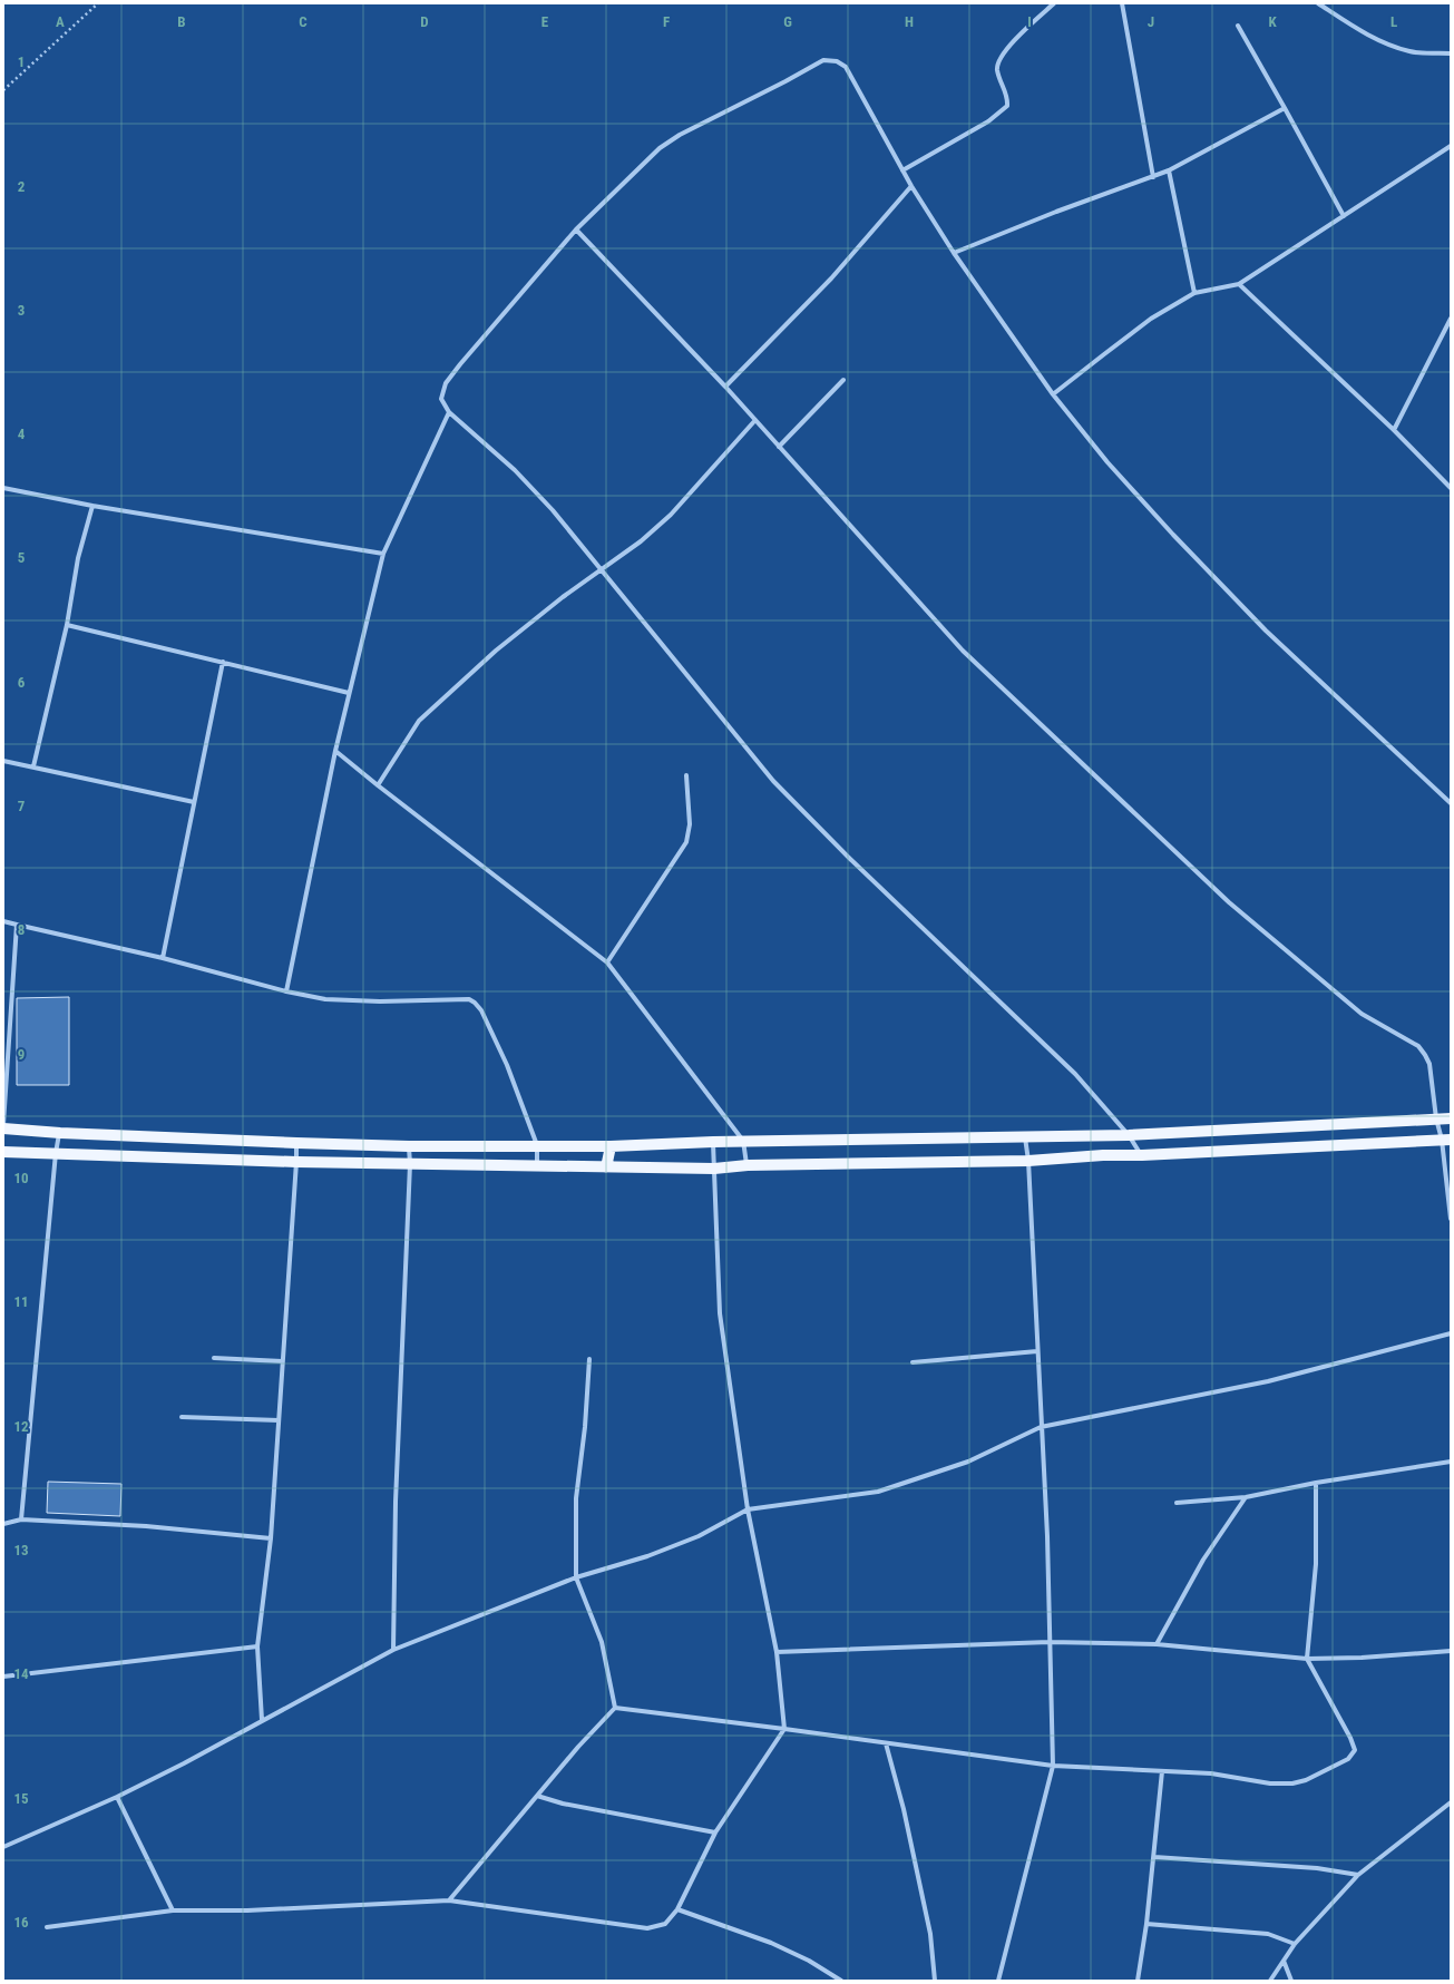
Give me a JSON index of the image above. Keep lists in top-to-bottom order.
{
  "grid": {
    "columns": [
      "A",
      "B",
      "C",
      "D",
      "E",
      "F",
      "G",
      "H",
      "I",
      "J",
      "K",
      "L"
    ],
    "rows": [
      "1",
      "2",
      "3",
      "4",
      "5",
      "6",
      "7",
      "8",
      "9",
      "10",
      "11",
      "12",
      "13",
      "14",
      "15",
      "16"
    ]
  }
}
